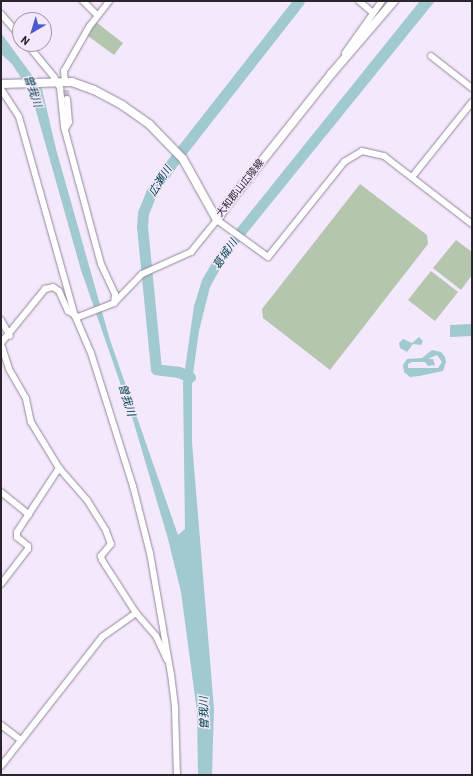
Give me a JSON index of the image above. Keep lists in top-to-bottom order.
{
  "streets": {
    "main road": ["大和郡山広陵線"]
  },
  "water": ["曽我川", "広瀬川", "葛城川"],
  "north": "bottom left"
}
